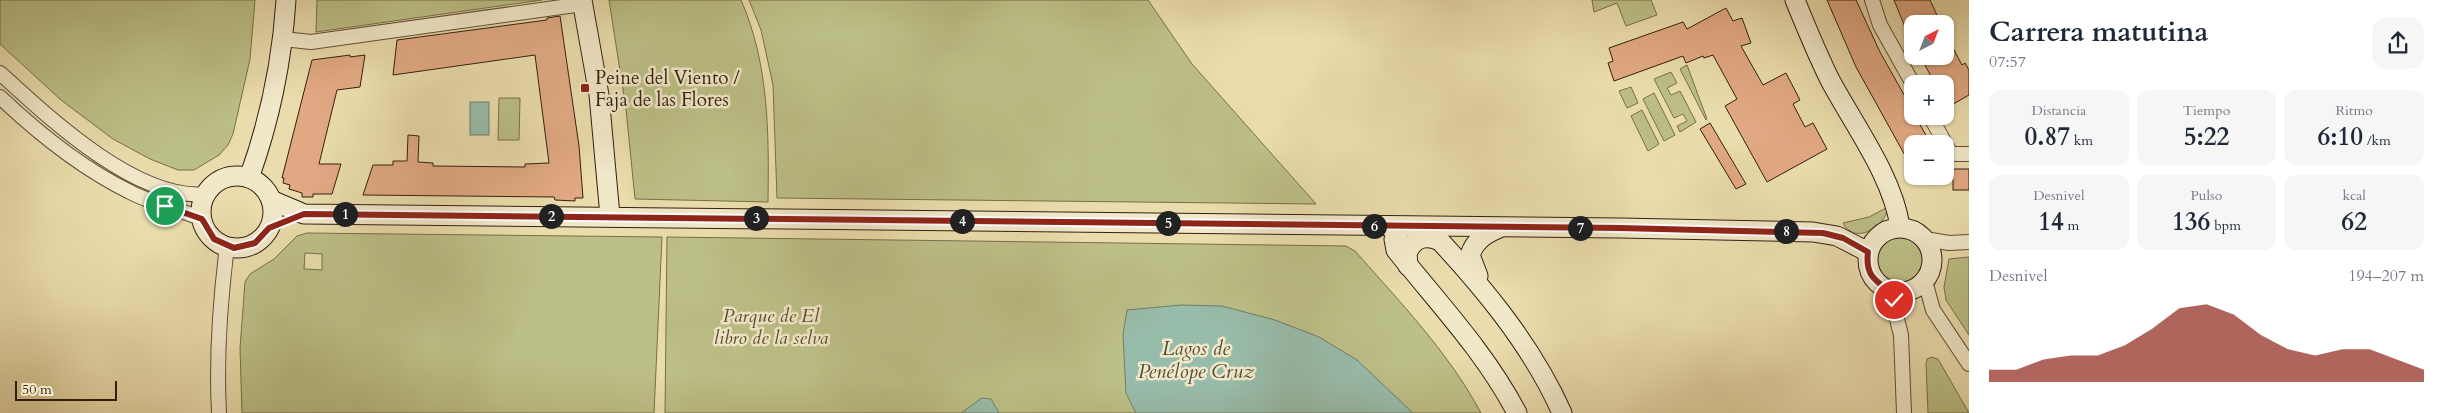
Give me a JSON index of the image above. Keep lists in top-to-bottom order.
{
  "water": ["Lagos de Penélope Cruz"],
  "parks": ["Parque de El libro de la selva"],
  "places": {
    "transit": ["Peine del Viento / Faja de las Flores"]
  },
  "scale_bar": "50 m",
  "north": "top right",
  "page": {
    "heading": ["Carrera matutina", "07:57"],
    "map_buttons": ["+", "−"],
    "stats": [
      ["Distancia", "0.87 km"],
      ["Tiempo", "5:22"],
      ["Ritmo", "6:10 /km"],
      ["Desnivel", "14 m"],
      ["Pulso", "136 bpm"],
      ["kcal", "62"]
    ],
    "pins": [
      "1",
      "2",
      "3",
      "4",
      "5",
      "6",
      "7",
      "8"
    ],
    "chart": ["Desnivel", "194–207 m"],
    "scale": "50 m"
  }
}
